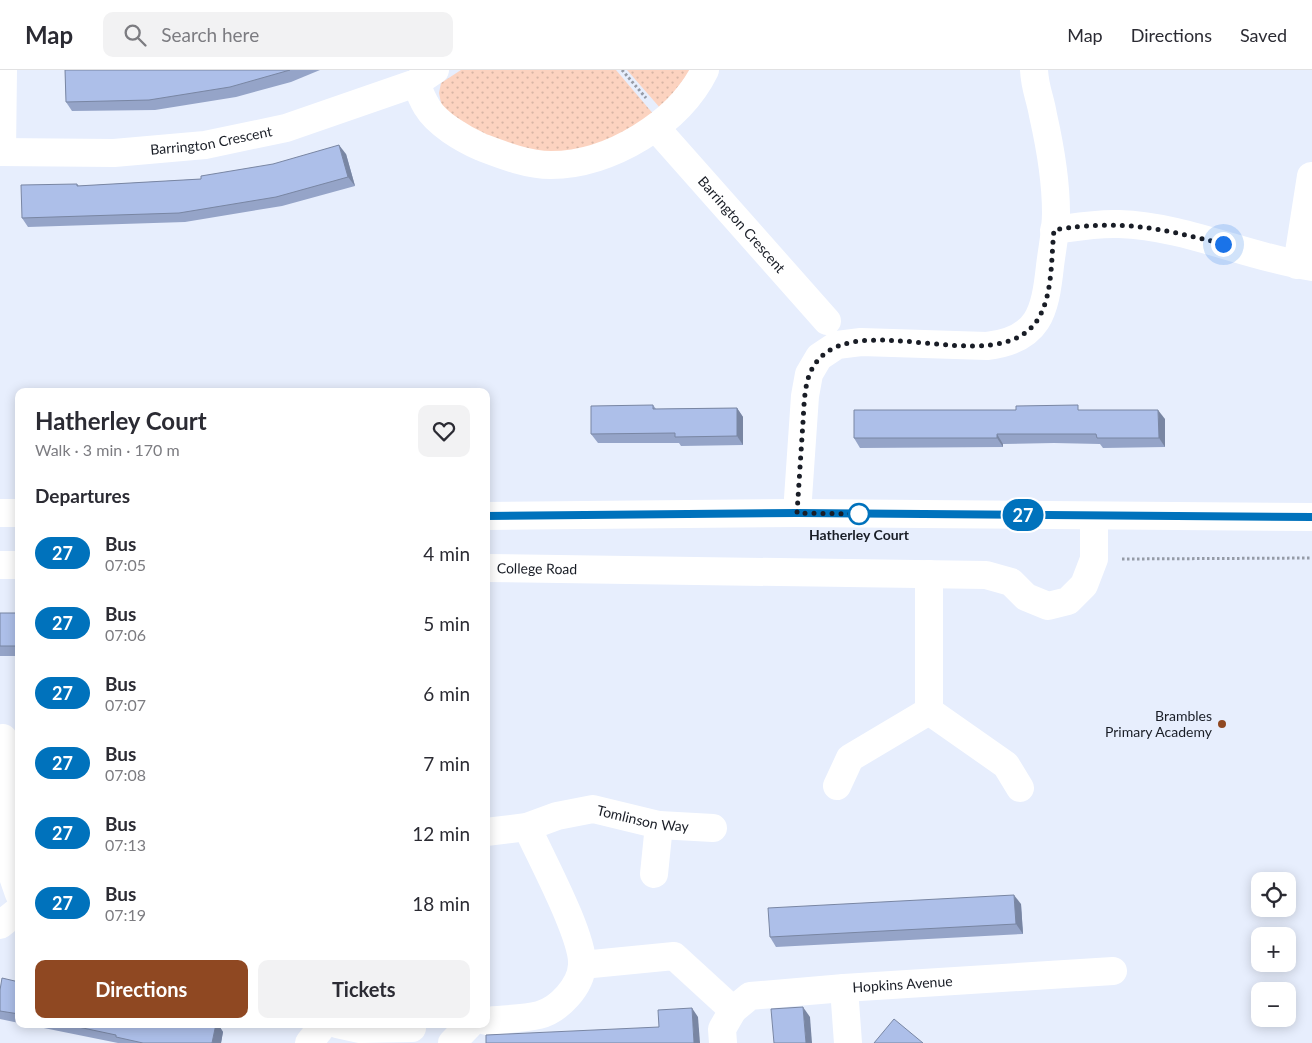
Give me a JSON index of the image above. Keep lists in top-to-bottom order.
{
  "streets": {
    "street": [
      "Barrington Crescent",
      "College Road",
      "Tomlinson Way",
      "Hopkins Avenue"
    ]
  },
  "places": ["Hatherley Court", "Brambles Primary Academy"],
  "lines": ["bus line 27"],
  "page": {
    "header": "Map",
    "search": "Search here",
    "nav": ["Map", "Directions", "Saved"],
    "on_map": "27",
    "heading": [
      ["Hatherley Court", "Walk · 3 min · 170 m"],
      "Departures"
    ],
    "list": [
      {
        "mark": "27",
        "name": "Bus",
        "note": "07:05",
        "value": "4 min"
      },
      {
        "mark": "27",
        "name": "Bus",
        "note": "07:06",
        "value": "5 min"
      },
      {
        "mark": "27",
        "name": "Bus",
        "note": "07:07",
        "value": "6 min"
      },
      {
        "mark": "27",
        "name": "Bus",
        "note": "07:08",
        "value": "7 min"
      },
      {
        "mark": "27",
        "name": "Bus",
        "note": "07:13",
        "value": "12 min"
      },
      {
        "mark": "27",
        "name": "Bus",
        "note": "07:19",
        "value": "18 min"
      }
    ],
    "map_buttons": ["+", "−"],
    "buttons": ["Directions", "Tickets"]
  }
}
